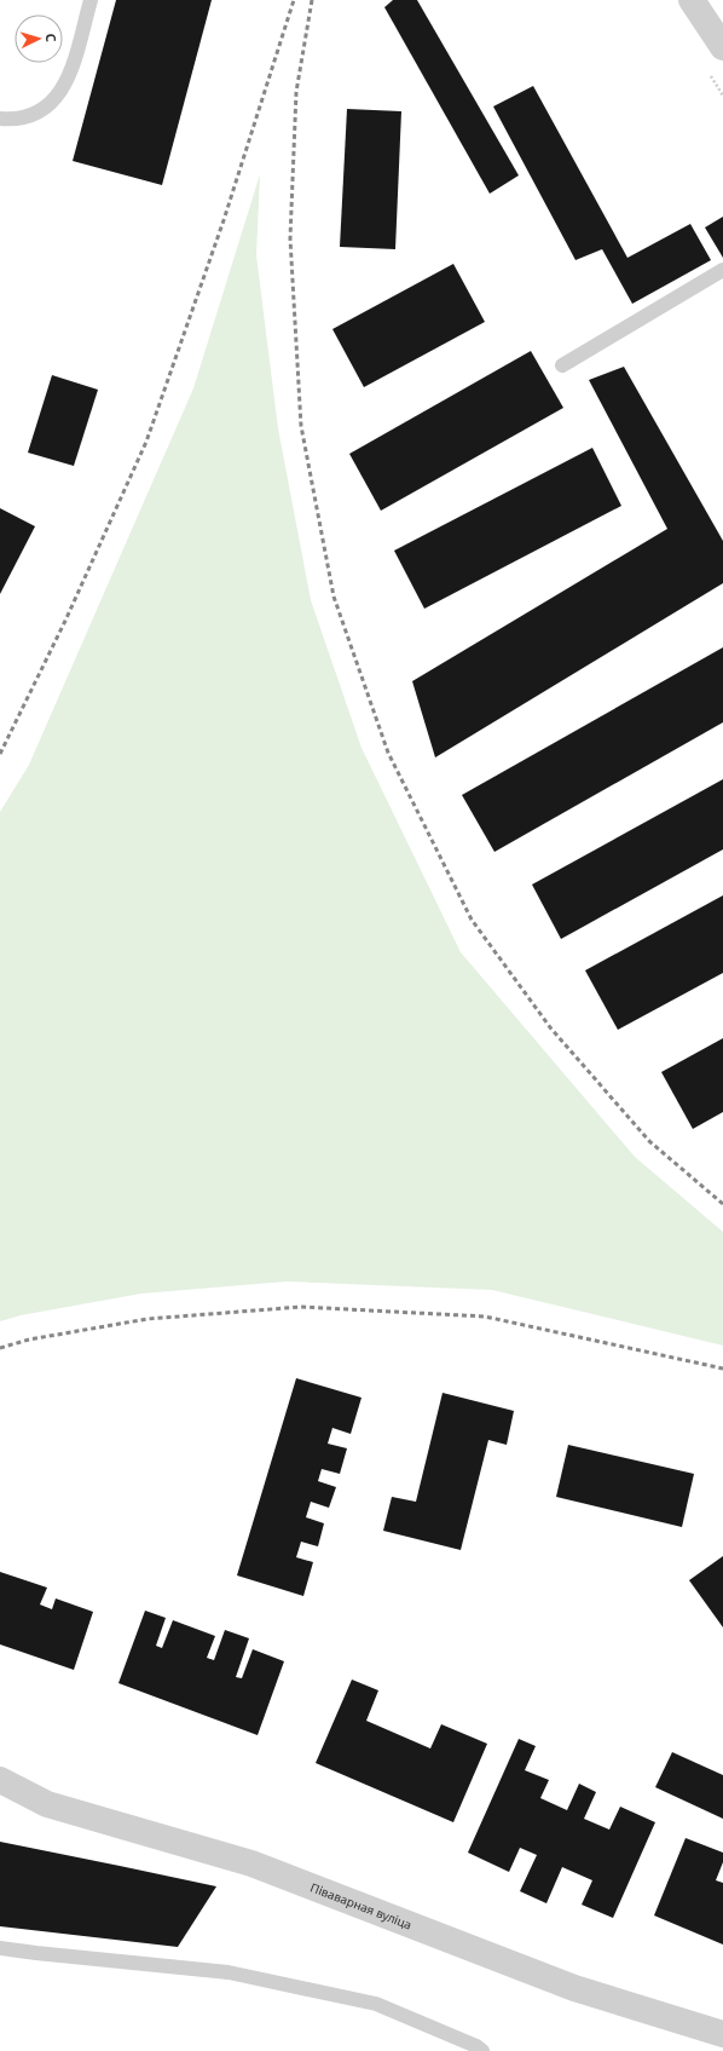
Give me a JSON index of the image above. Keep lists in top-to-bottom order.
{
  "streets": {
    "street": ["Піваварная вуліца"]
  },
  "north": "right"
}
